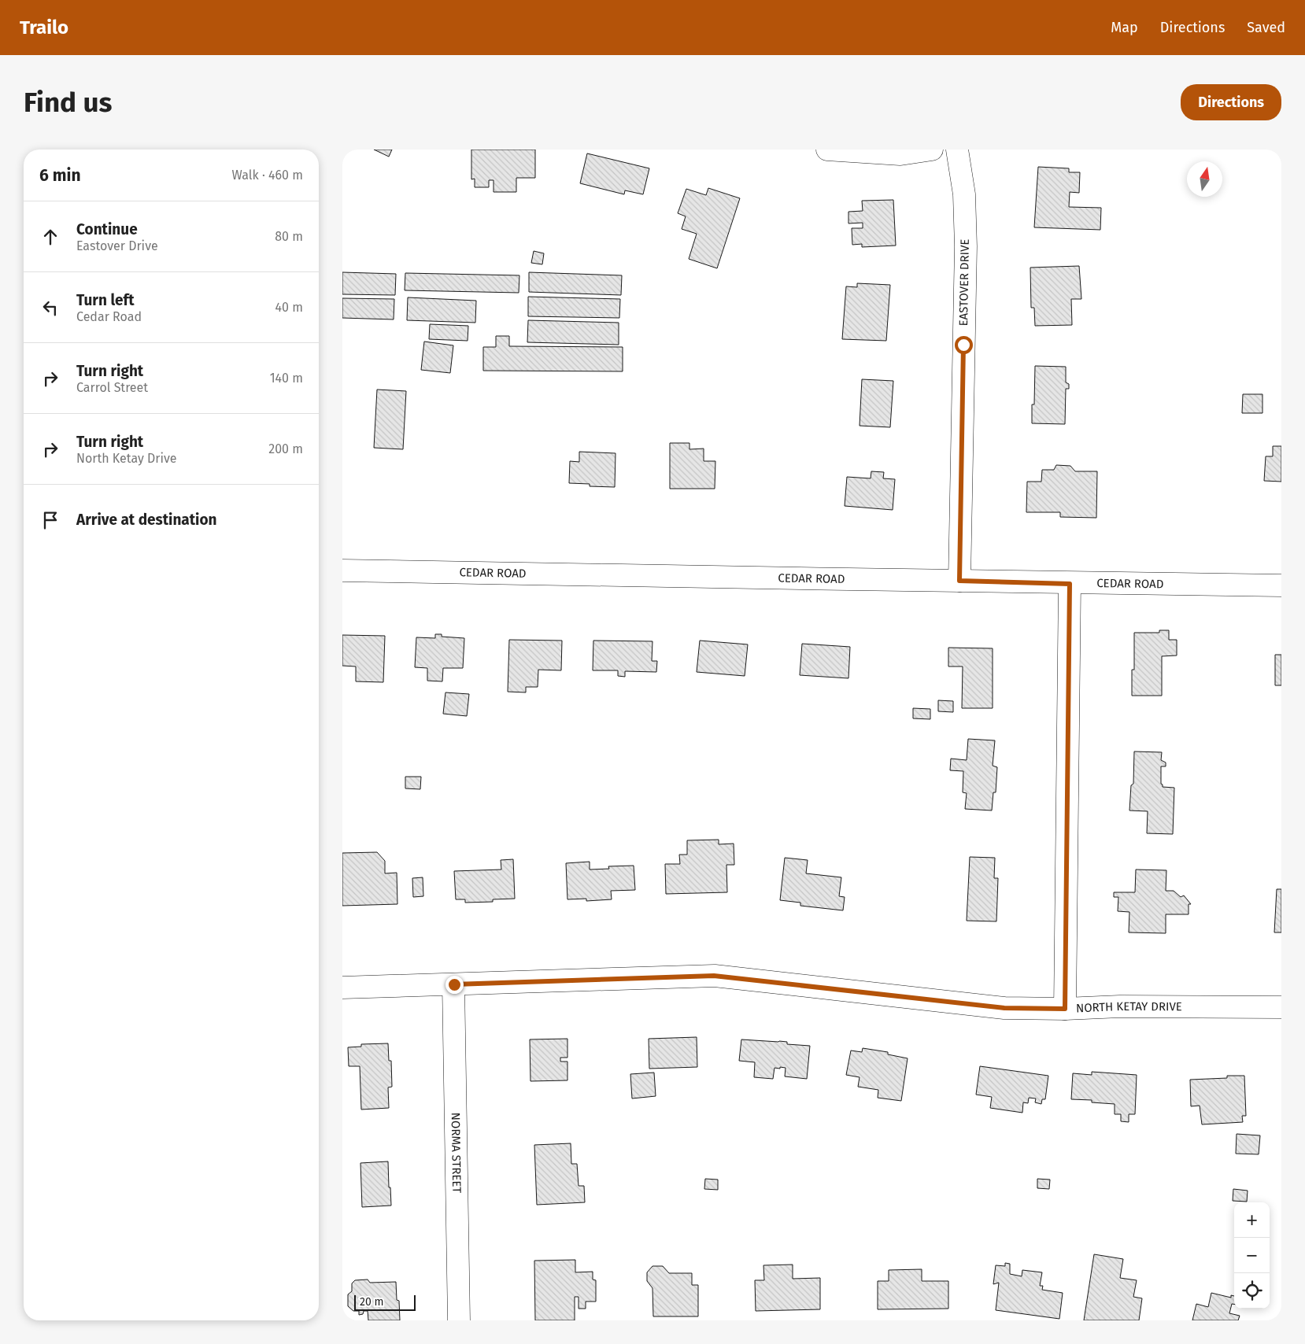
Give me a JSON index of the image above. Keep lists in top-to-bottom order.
{
  "streets": {
    "street": [
      "EASTOVER DRIVE",
      "CEDAR ROAD",
      "NORTH KETAY DRIVE",
      "NORMA STREET"
    ]
  },
  "crossings": [
    ["EASTOVER DRIVE", "CEDAR ROAD"],
    ["NORTH KETAY DRIVE", "NORMA STREET"]
  ],
  "scale_bar": "20 m",
  "north": "top",
  "page": {
    "header": "Trailo",
    "nav": ["Map", "Directions", "Saved"],
    "buttons": "Directions",
    "title": "Find us",
    "heading": ["6 min", "Walk · 460 m"],
    "list": [
      ["Continue", "Eastover Drive", "80 m"],
      ["Turn left", "Cedar Road", "40 m"],
      ["Turn right", "Carrol Street", "140 m"],
      ["Turn right", "North Ketay Drive", "200 m"],
      "Arrive at destination"
    ],
    "map_buttons": ["+", "−"],
    "scale": "20 m"
  }
}
